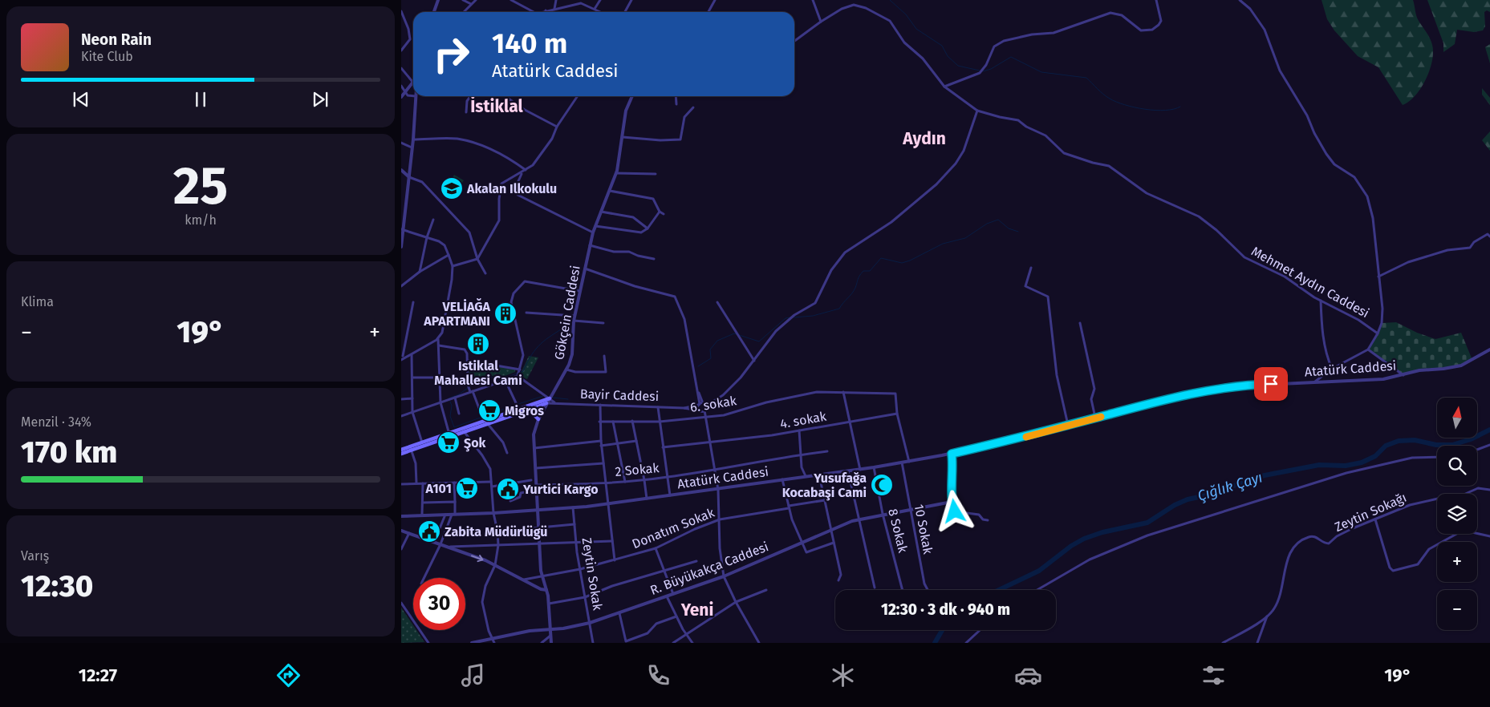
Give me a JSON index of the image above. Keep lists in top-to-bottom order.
{
  "streets": {
    "street": [
      "Mehmet Aydın Caddesi",
      "Gökçein Caddesi",
      "Atatürk Caddesi",
      "Bayir Caddesi",
      "6. sokak",
      "4. sokak",
      "2 Sokak",
      "Zeytin Sokağı",
      "Donatım Sokak",
      "10 Sokak",
      "8 Sokak",
      "R. Büyükakça Caddesi",
      "Zeytin Sokak"
    ]
  },
  "crossings": [
    ["Gökçein Caddesi", "Atatürk Caddesi"],
    ["Gökçein Caddesi", "Bayir Caddesi"],
    ["Gökçein Caddesi", "2 Sokak"],
    ["Gökçein Caddesi", "Donatım Sokak"],
    ["Gökçein Caddesi", "R. Büyükakça Caddesi"],
    ["Atatürk Caddesi", "10 Sokak"],
    ["Atatürk Caddesi", "8 Sokak"],
    ["Atatürk Caddesi", "Zeytin Sokak"],
    ["6. sokak", "4. sokak"],
    ["Donatım Sokak", "Zeytin Sokak"],
    ["10 Sokak", "R. Büyükakça Caddesi"],
    ["8 Sokak", "R. Büyükakça Caddesi"],
    ["R. Büyükakça Caddesi", "Zeytin Sokak"]
  ],
  "districts": ["İstiklal", "Aydın", "Yeni"],
  "water": ["Çığlık Çayı"],
  "places": {
    "school or university": ["Akalan Ilkokulu"],
    "building": ["VELİAĞA APARTMANI", "Istiklal Mahallesi Cami"],
    "supermarket": ["Migros", "Şok", "A101"],
    "mosque": ["Yusufağa Kocabaşi Cami"],
    "public building": ["Yurtici Kargo", "Zabita Müdürlügü"]
  },
  "north": "top",
  "page": {
    "turn": ["140 m", "Atatürk Caddesi"],
    "song": ["Neon Rain", "Kite Club"],
    "tile": [
      ["25", "km/h"],
      "Klima",
      ["Menzil · 34%", "170 km"],
      ["Varış", "12:30"]
    ],
    "heat": ["−", "19°", "+"],
    "map_buttons": ["+", "−"],
    "limit": "30",
    "trip": "12:30 · 3 dk · 940 m",
    "tabs": ["12:27", "19°"]
  }
}
